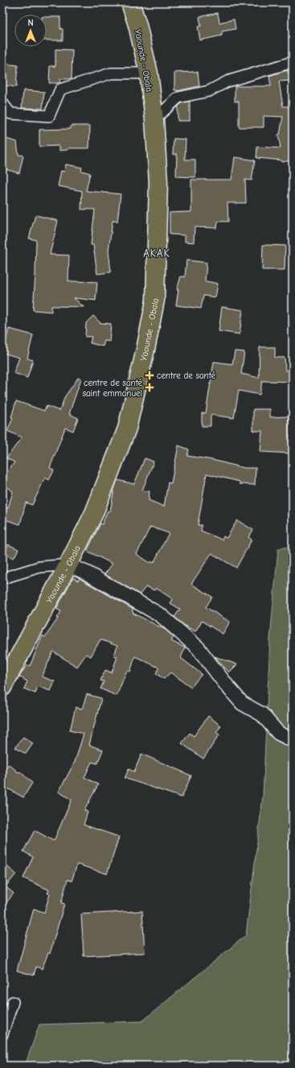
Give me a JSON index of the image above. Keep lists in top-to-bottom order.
{
  "streets": {
    "highway": ["Yaounde - Obala"]
  },
  "districts": ["AKAK"],
  "places": {
    "health": ["centre de santé", "centre de santé saint emmanuel"]
  },
  "north": "top"
}
